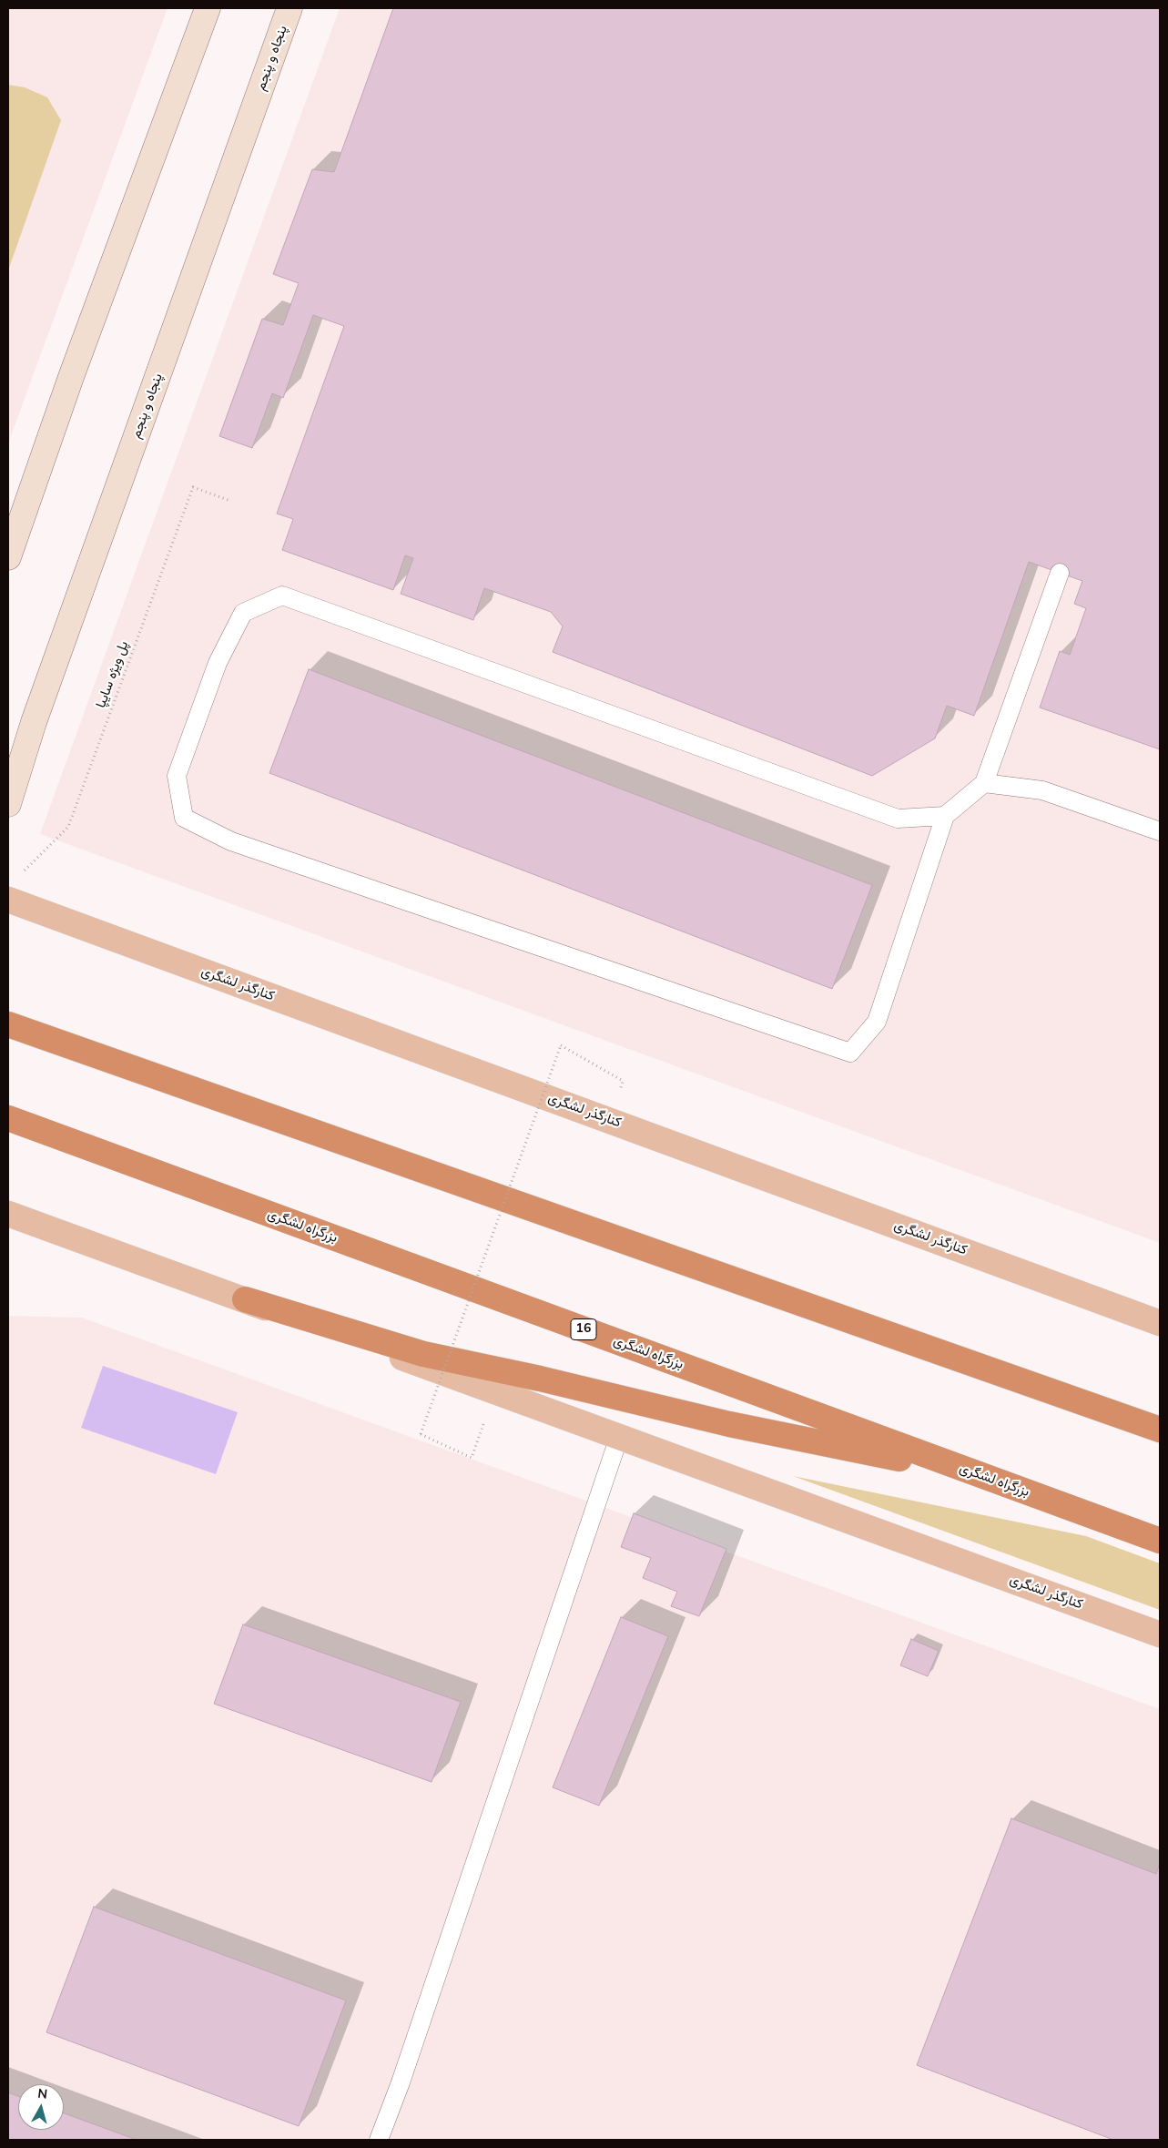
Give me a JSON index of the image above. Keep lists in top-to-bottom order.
{
  "streets": {
    "highway": ["بزرگراه لشگری", "16"],
    "main road": ["پنجاه و پنجم", "کنارگذر لشگری"],
    "path": ["پل ویژه سایپا"]
  },
  "north": "top"
}
